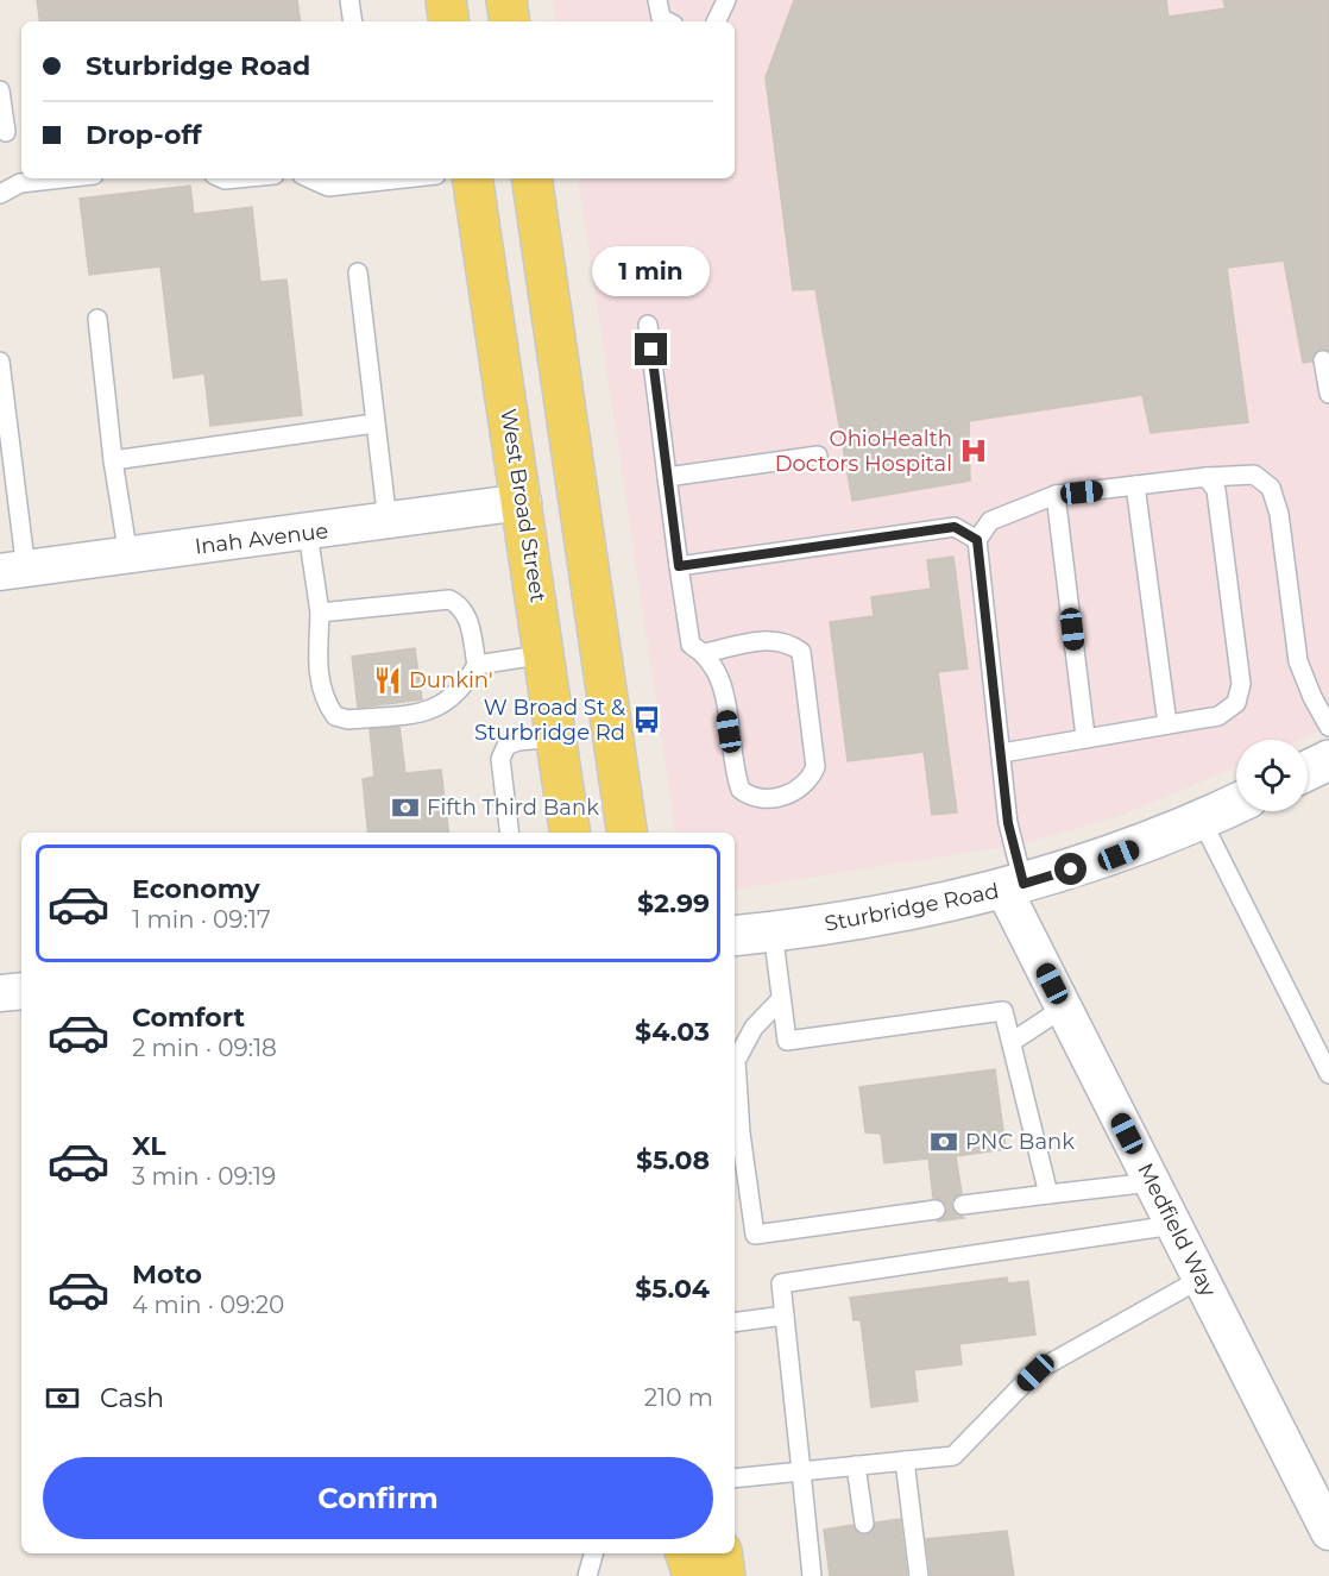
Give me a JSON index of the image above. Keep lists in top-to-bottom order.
{
  "streets": {
    "main road": ["West Broad Street"],
    "street": ["Inah Avenue", "Sturbridge Road", "Medfield Way"]
  },
  "crossings": [
    ["West Broad Street", "Inah Avenue"],
    ["Sturbridge Road", "Medfield Way"]
  ],
  "places": {
    "hospital": ["OhioHealth Doctors Hospital"],
    "restaurant": ["Dunkin'"],
    "bus stop": ["W Broad St & Sturbridge Rd"],
    "bank": ["Fifth Third Bank", "PNC Bank"]
  },
  "page": {
    "banner": ["Sturbridge Road", "Drop-off"],
    "bubble": "1 min",
    "list": [
      {
        "name": "Economy",
        "note": "1 min · 09:17",
        "value": "$2.99"
      },
      {
        "name": "Comfort",
        "note": "2 min · 09:18",
        "value": "$4.03"
      },
      {
        "name": "XL",
        "note": "3 min · 09:19",
        "value": "$5.08"
      },
      {
        "name": "Moto",
        "note": "4 min · 09:20",
        "value": "$5.04"
      }
    ],
    "pay": ["Cash", "210 m"],
    "buttons": "Confirm"
  }
}
